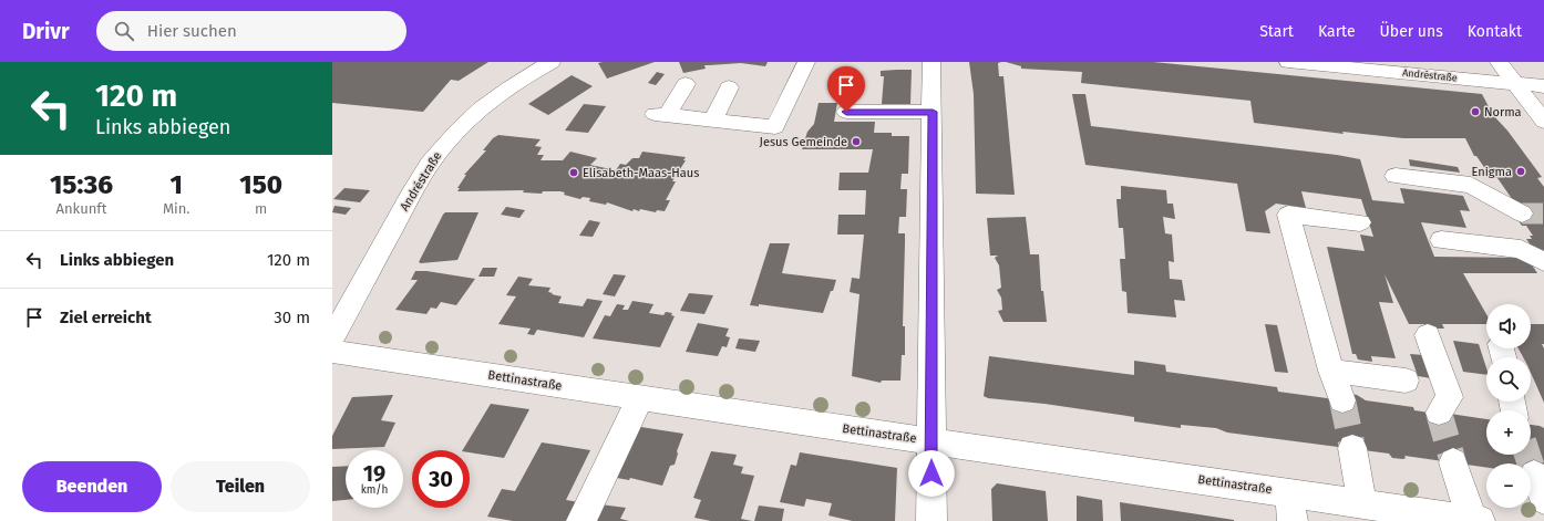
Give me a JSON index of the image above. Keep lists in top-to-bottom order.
{
  "streets": {
    "street": ["Andréstraße", "Bettinastraße"]
  },
  "places": [
    "Norma",
    "Jesus Gemeinde",
    "Enigma",
    "Elisabeth-Maas-Haus"
  ],
  "page": {
    "header": "Drivr",
    "search": "Hier suchen",
    "nav": [
      "Start",
      "Karte",
      "Über uns",
      "Kontakt"
    ],
    "turn": ["120 m", "Links abbiegen"],
    "eta": [
      "15:36",
      "Ankunft",
      "1",
      "Min.",
      "150",
      "m"
    ],
    "list": [
      {
        "name": "Links abbiegen",
        "value": "120 m"
      },
      {
        "name": "Ziel erreicht",
        "value": "30 m"
      }
    ],
    "map_buttons": ["+", "−"],
    "speed": "19 km/h",
    "limit": "30",
    "buttons": ["Beenden", "Teilen"]
  }
}
